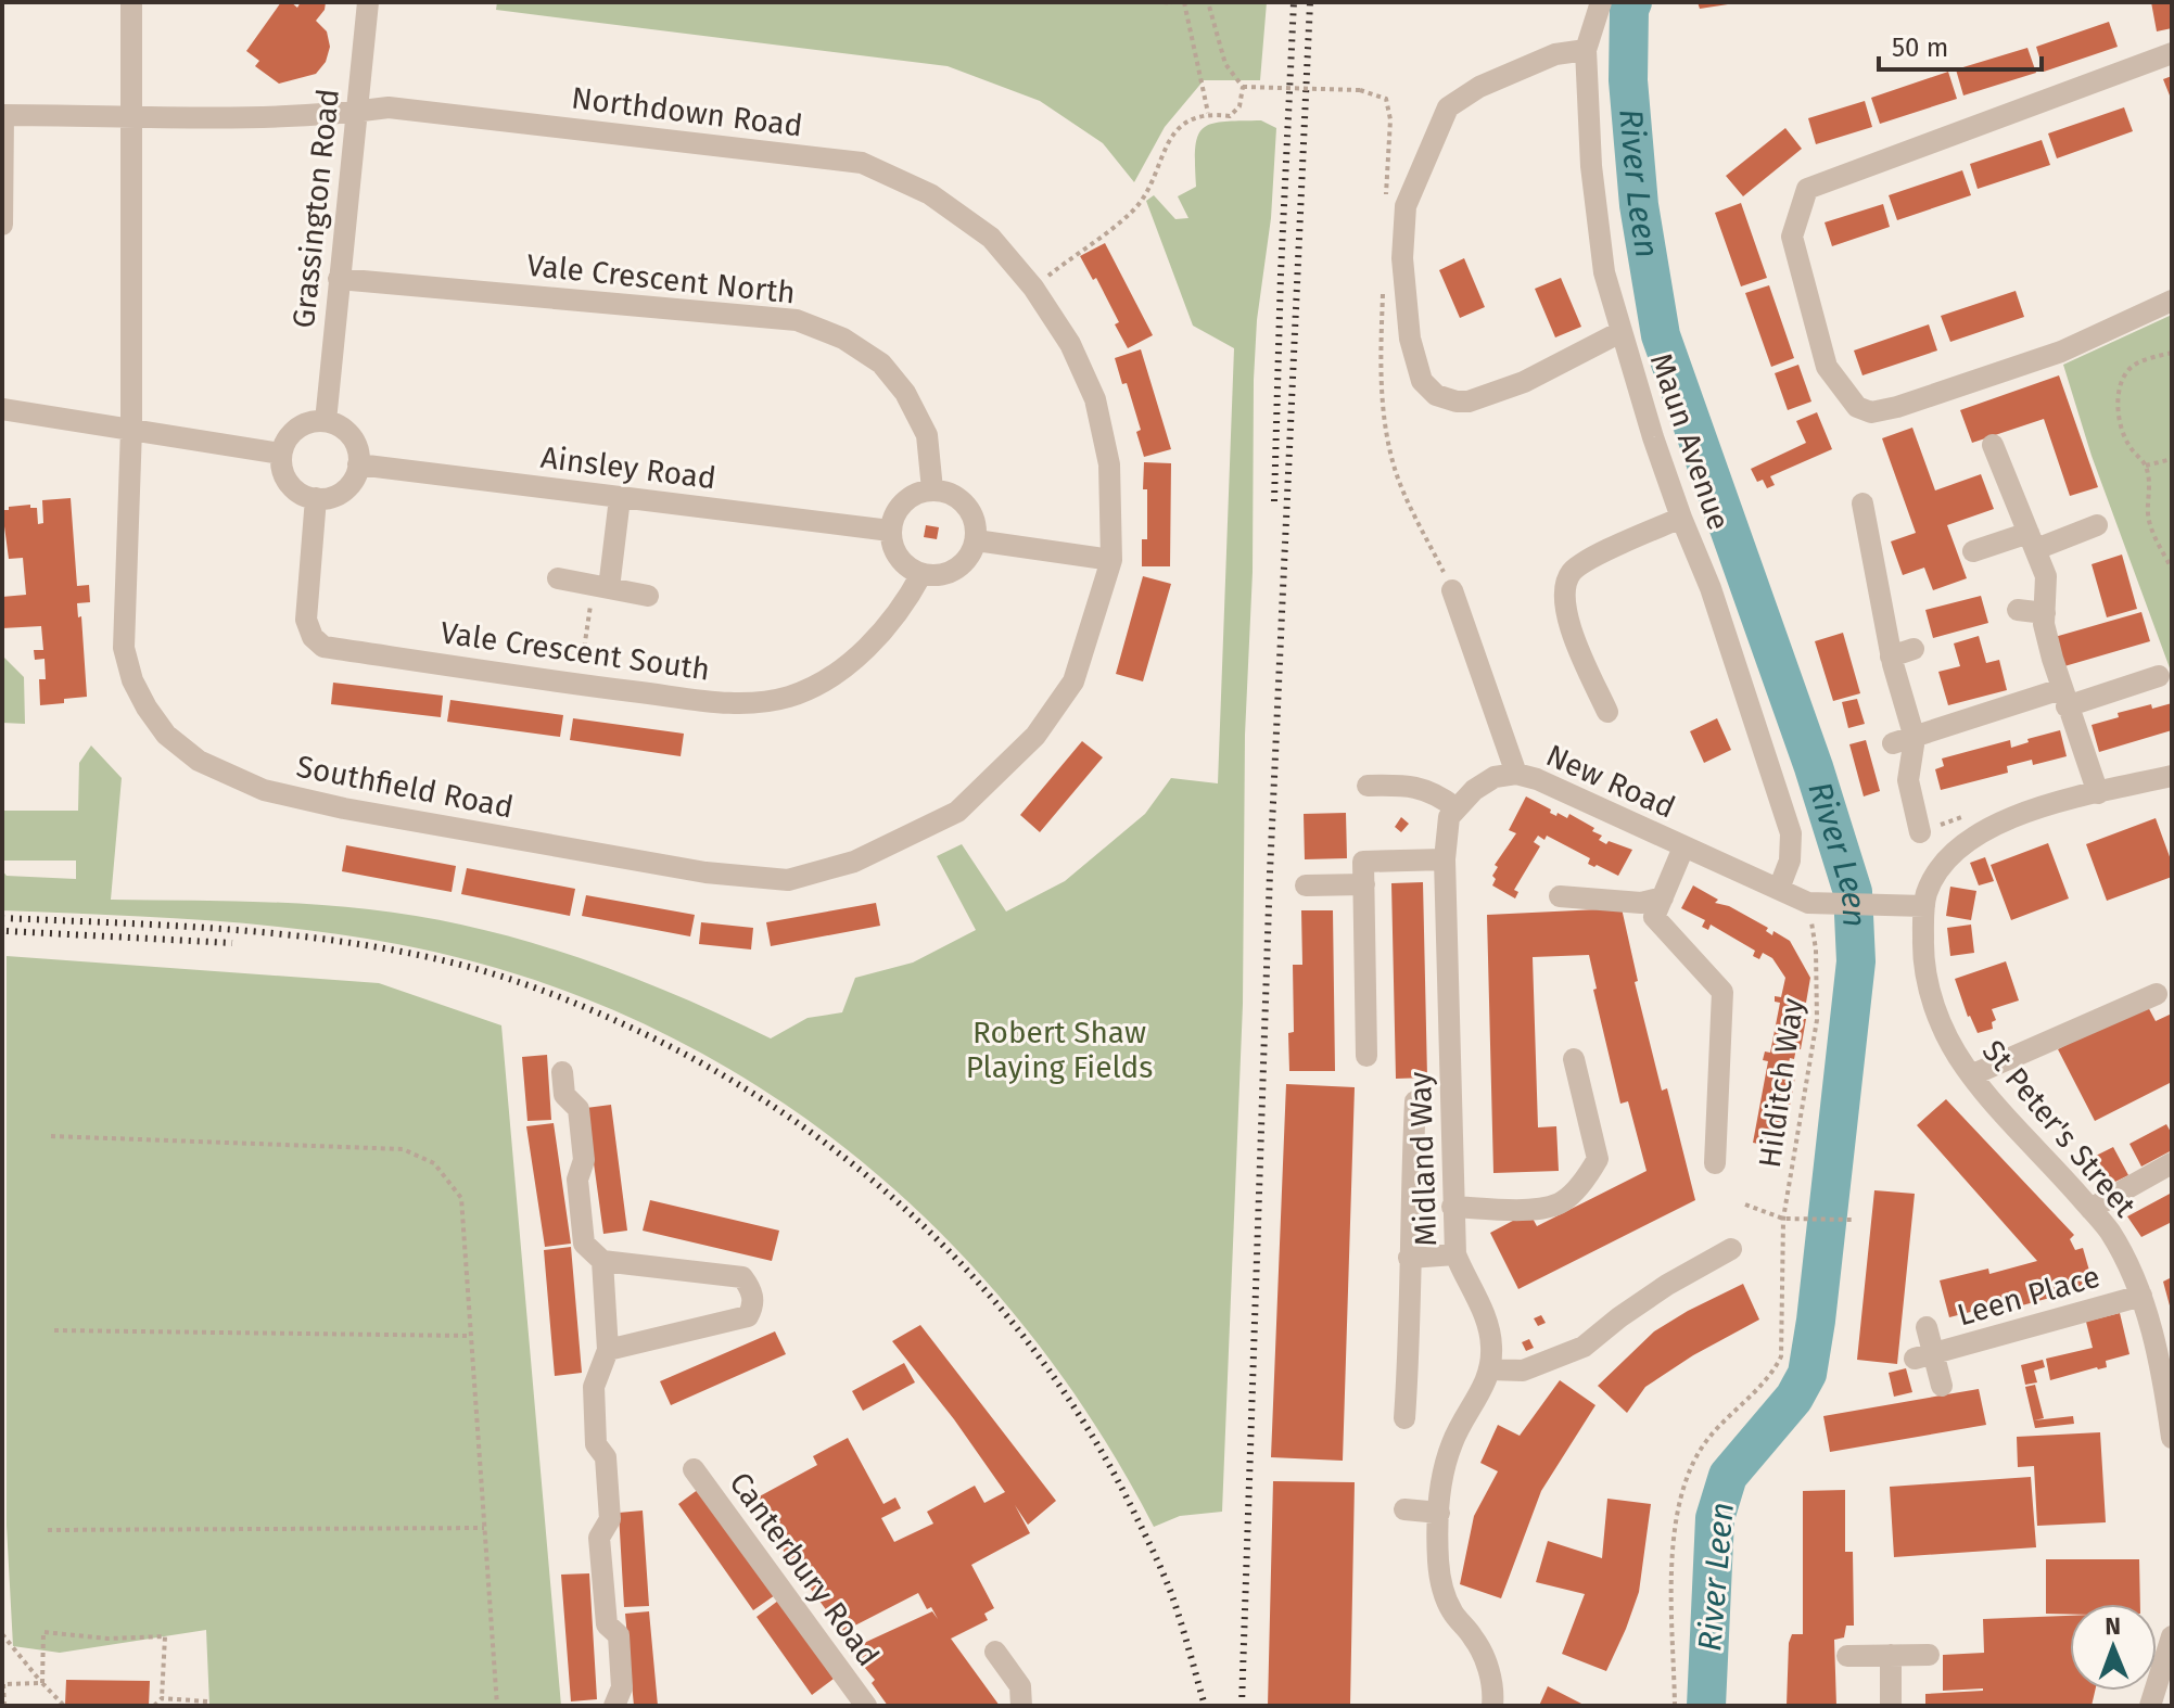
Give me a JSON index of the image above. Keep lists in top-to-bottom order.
{
  "streets": {
    "street": [
      "Northdown Road",
      "Grassington Road",
      "Vale Crescent North",
      "Maun Avenue",
      "Ainsley Road",
      "Vale Crescent South",
      "New Road",
      "Southfield Road",
      "St Peter's Street",
      "Midland Way",
      "Leen Place",
      "Canterbury Road"
    ],
    "path": ["Hilditch Way"]
  },
  "crossings": [
    ["Northdown Road", "Grassington Road"],
    ["Northdown Road", "Southfield Road"],
    ["Grassington Road", "Vale Crescent North"],
    ["Grassington Road", "Ainsley Road"],
    ["Grassington Road", "Vale Crescent South"],
    ["Vale Crescent North", "Ainsley Road"],
    ["Vale Crescent North", "Vale Crescent South"],
    ["Maun Avenue", "New Road"],
    ["Ainsley Road", "Vale Crescent South"],
    ["New Road", "Hilditch Way"],
    ["New Road", "St Peter's Street"],
    ["St Peter's Street", "Leen Place"]
  ],
  "water": ["River Leen"],
  "parks": ["Robert Shaw Playing Fields"],
  "scale_bar": "50 m",
  "north": "top"
}
